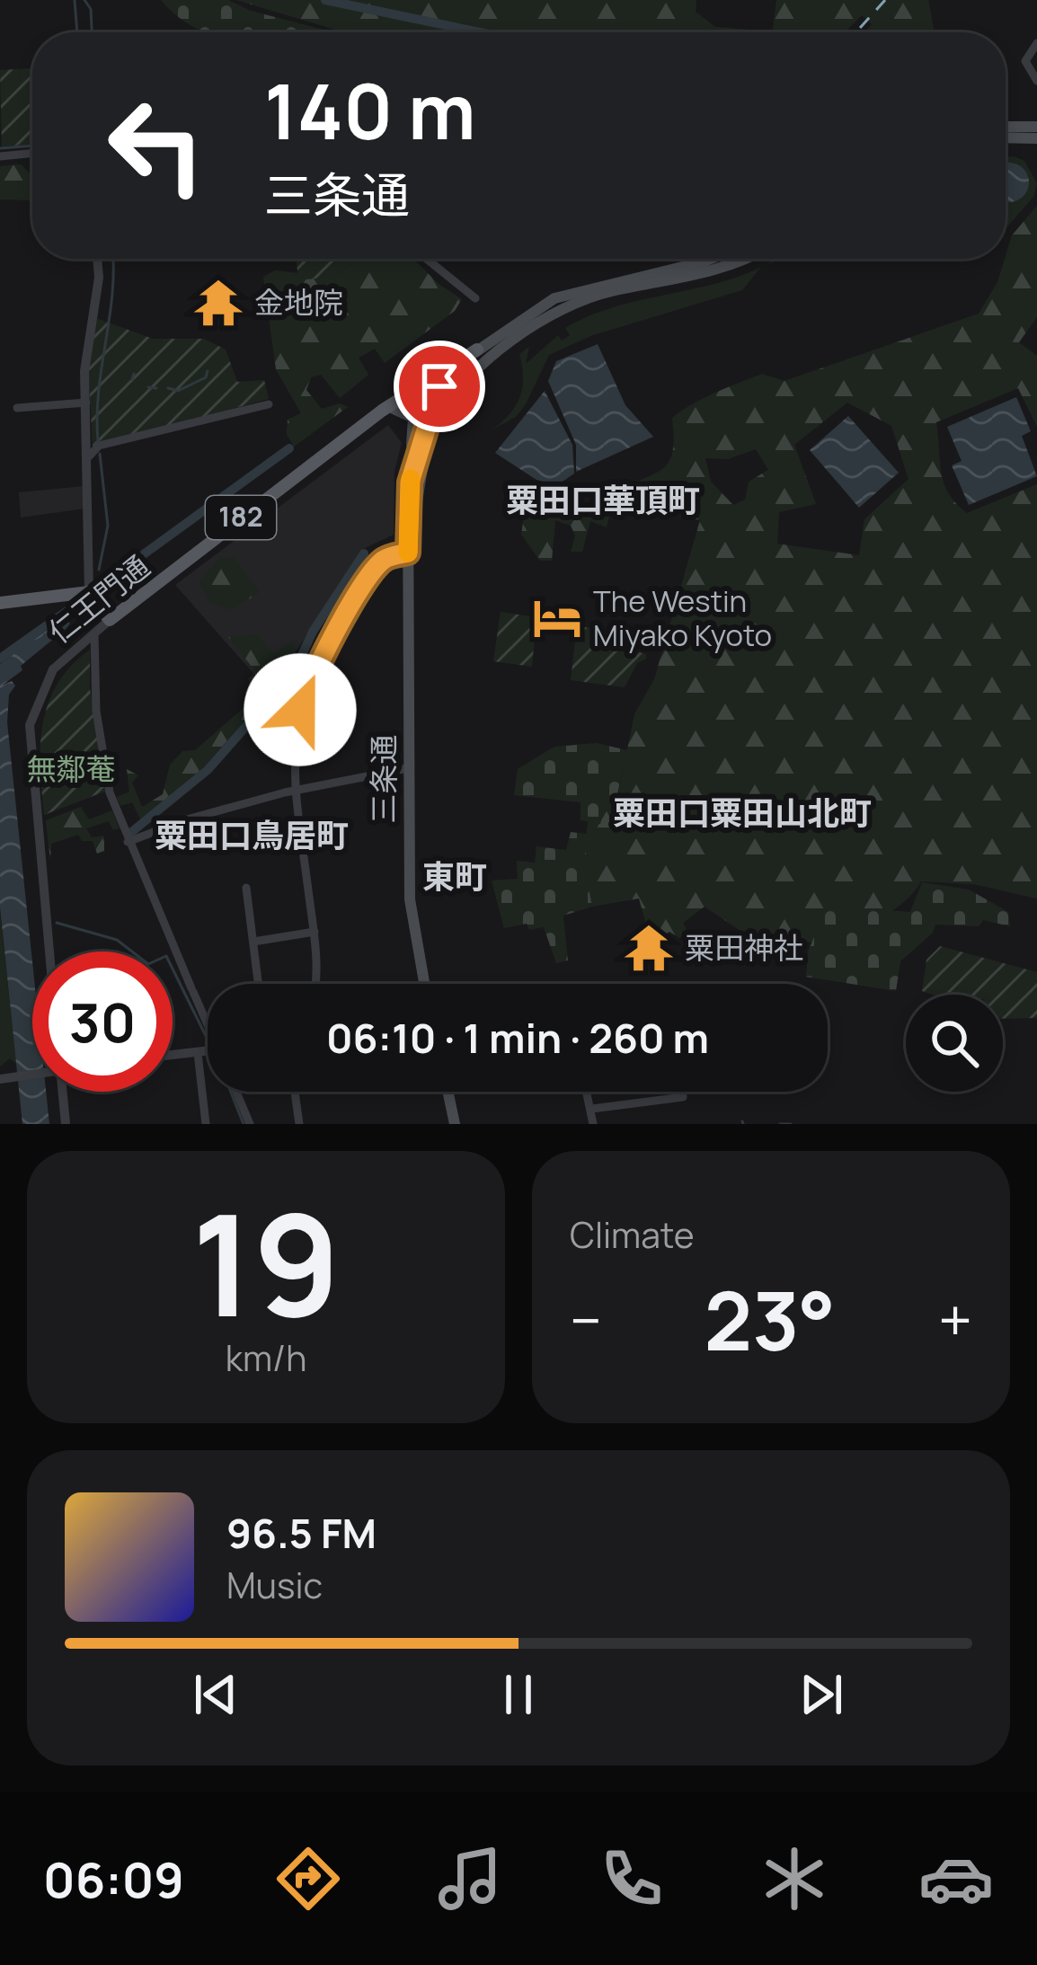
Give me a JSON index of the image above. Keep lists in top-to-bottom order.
{
  "streets": {
    "main road": ["182", "仁王門通", "三条通"]
  },
  "crossings": [
    ["182", "仁王門通"],
    ["182", "三条通"],
    ["仁王門通", "三条通"]
  ],
  "districts": [
    "粟田口華頂町",
    "粟田口粟田山北町",
    "粟田口鳥居町",
    "東町"
  ],
  "parks": ["無鄰菴"],
  "places": {
    "temple": ["金地院", "粟田神社"],
    "hotel": ["The Westin Miyako Kyoto"]
  },
  "page": {
    "turn": ["140 m", "三条通"],
    "limit": "30",
    "trip": "06:10 · 1 min · 260 m",
    "tile": [
      ["19", "km/h"],
      "Climate"
    ],
    "heat": ["−", "23°", "+"],
    "song": ["96.5 FM", "Music"],
    "tabs": "06:09"
  }
}
